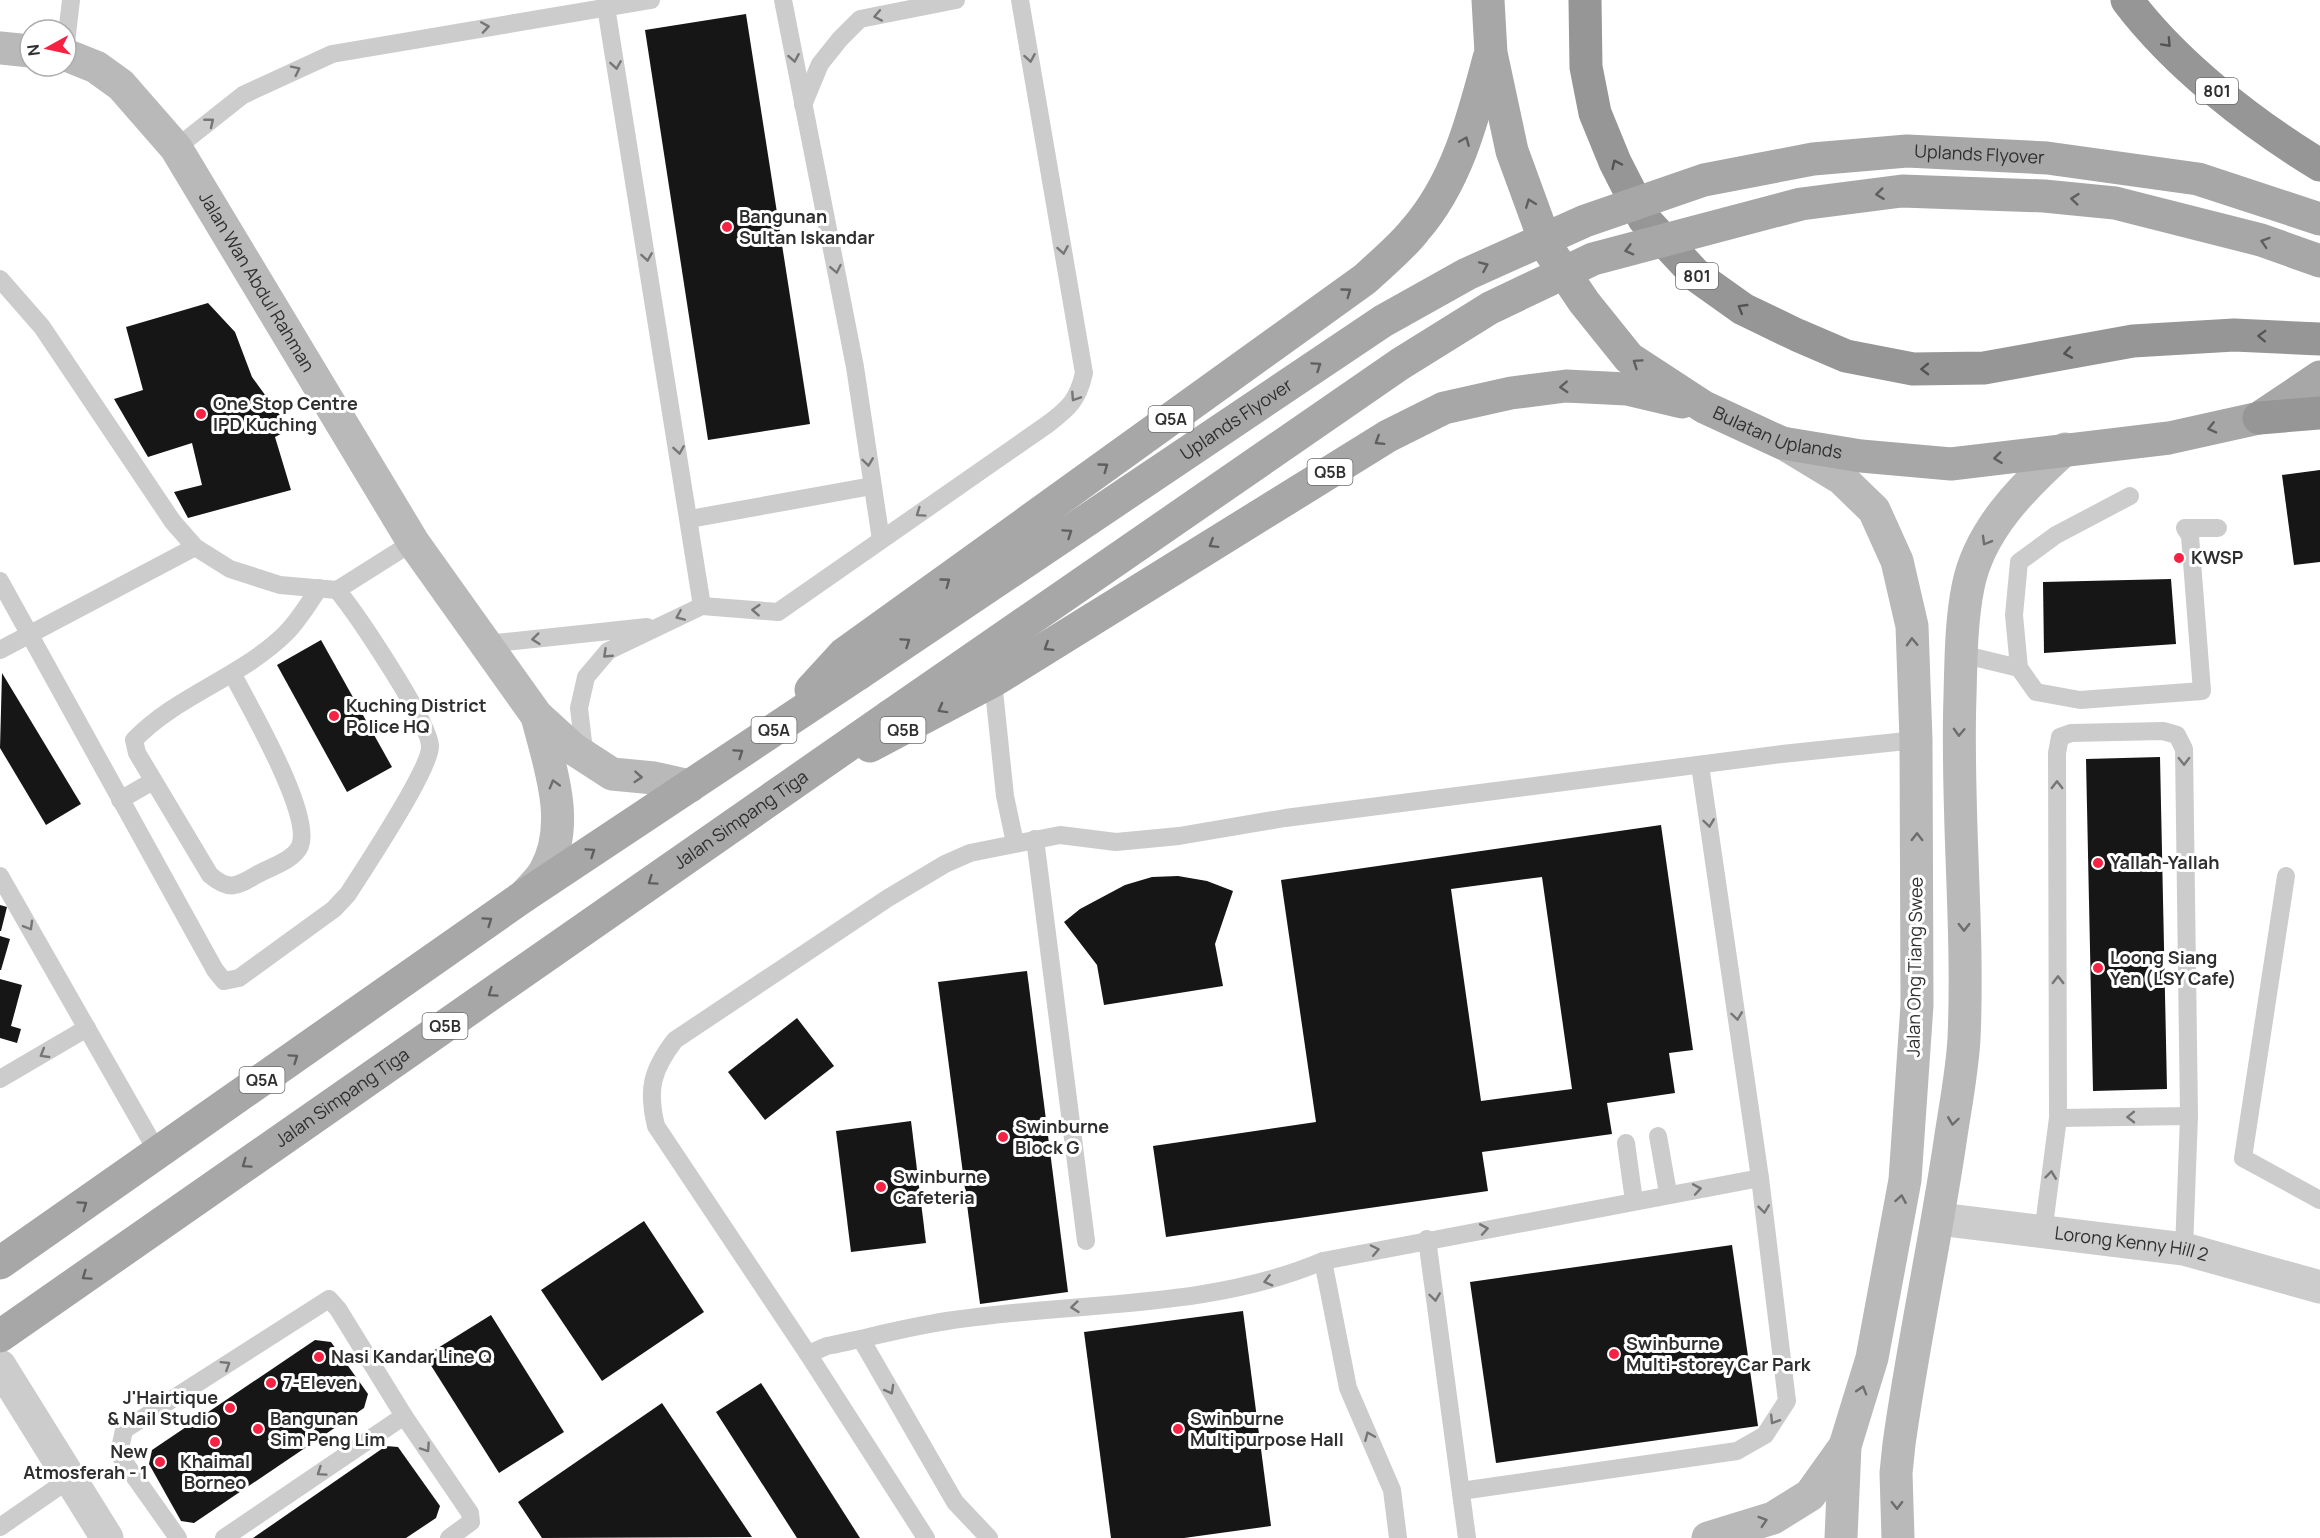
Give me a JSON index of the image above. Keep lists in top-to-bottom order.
{
  "streets": {
    "highway": ["801"],
    "main road": [
      "Uplands Flyover",
      "Jalan Wan Abdul Rahman",
      "Q5A",
      "Bulatan Uplands",
      "Q5B",
      "Jalan Simpang Tiga",
      "Jalan Ong Tiang Swee"
    ],
    "street": ["Lorong Kenny Hill 2"]
  },
  "crossings": [
    ["Uplands Flyover", "Q5A"],
    ["Uplands Flyover", "Jalan Simpang Tiga"],
    ["Q5A", "Bulatan Uplands"],
    ["Bulatan Uplands", "Q5B"],
    ["Bulatan Uplands", "Jalan Ong Tiang Swee"],
    ["Q5B", "Jalan Simpang Tiga"]
  ],
  "one_way": ["Bulatan Uplands"],
  "places": [
    "Bangunan Sultan Iskandar",
    "One Stop Centre IPD Kuching",
    "KWSP",
    "Kuching District Police HQ",
    "Yallah-Yallah",
    "Loong Siang Yen (LSY Cafe)",
    "Swinburne Block G",
    "Swinburne Cafeteria",
    "Swinburne Multi-storey Car Park",
    "Nasi Kandar Line Q",
    "7-Eleven",
    "J'Hairtique & Nail Studio",
    "Bangunan Sim Peng Lim",
    "Swinburne Multipurpose Hall",
    "Khaimal Borneo",
    "New Atmosferah - 1"
  ],
  "north": "left"
}
